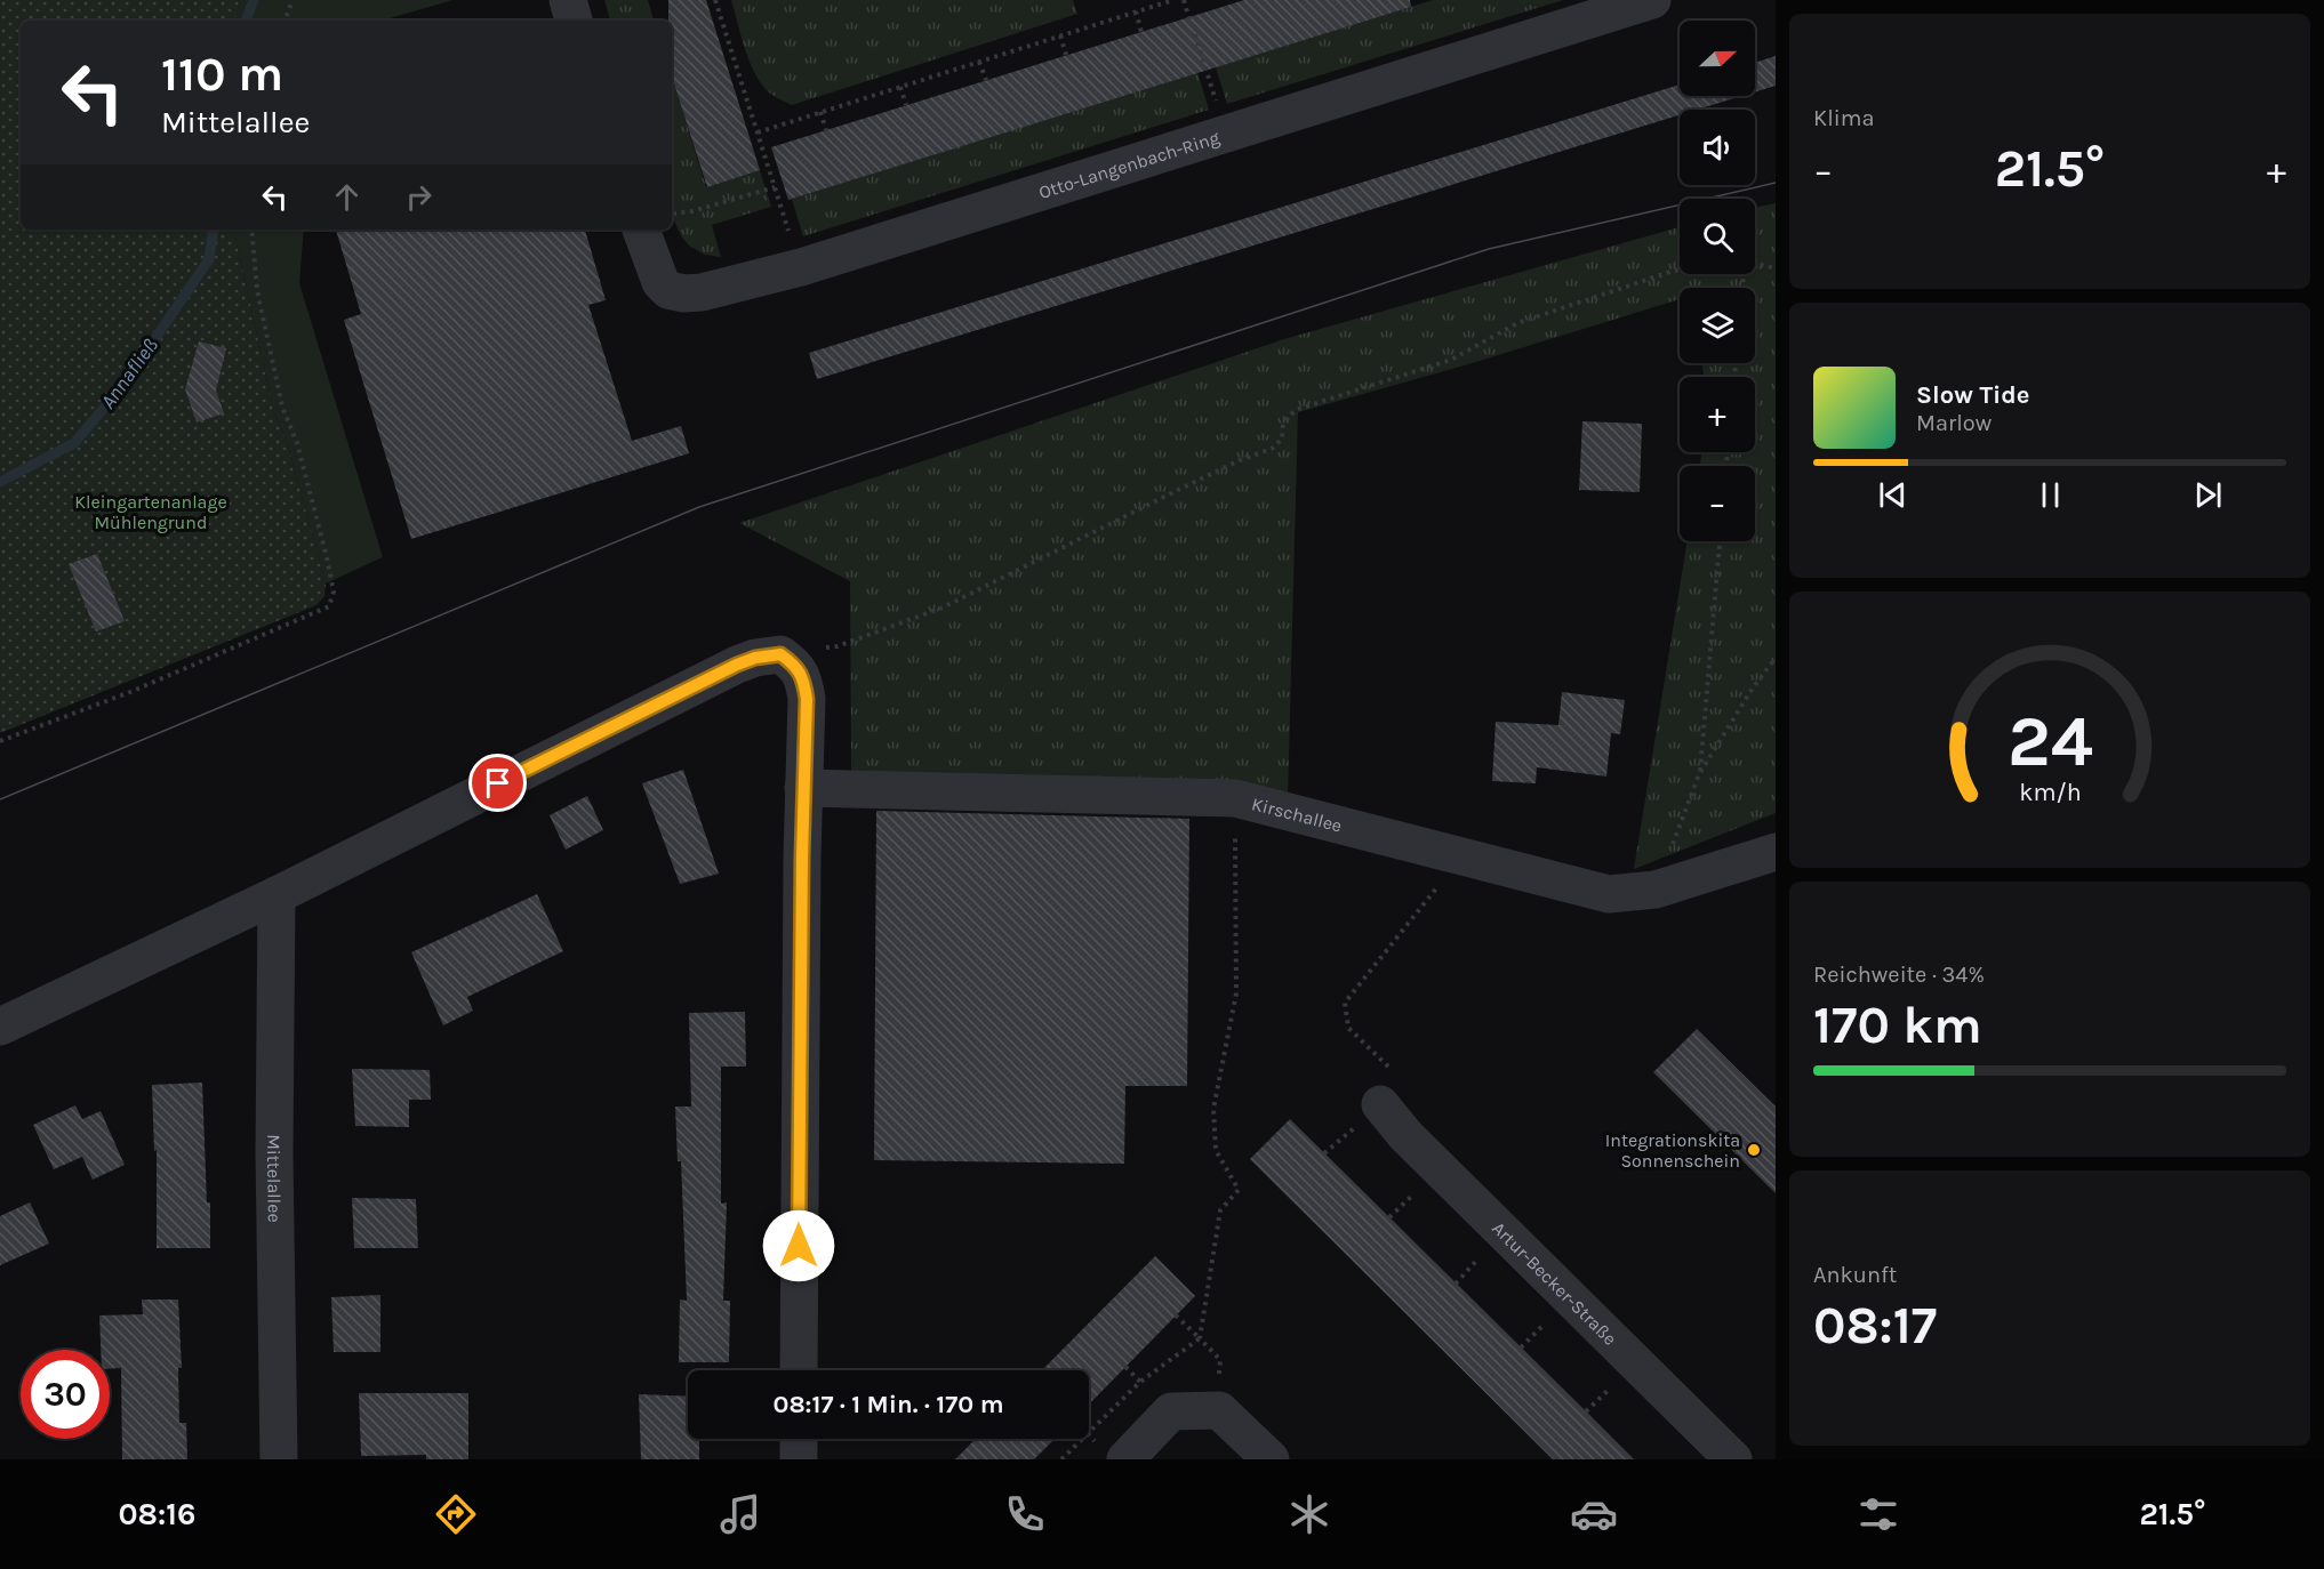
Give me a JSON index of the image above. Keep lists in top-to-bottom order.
{
  "streets": {
    "street": [
      "Otto-Langenbach-Ring",
      "Kirschallee",
      "Mittelallee",
      "Artur-Becker-Straße"
    ]
  },
  "water": ["Annafließ"],
  "parks": ["Kleingartenanlage Mühlengrund"],
  "places": ["Integrationskita Sonnenschein"],
  "north": "right",
  "page": {
    "tile": [
      "Klima",
      ["Reichweite · 34%", "170 km"],
      ["Ankunft", "08:17"]
    ],
    "map_buttons": ["+", "−"],
    "turn": ["110 m", "Mittelallee"],
    "heat": ["−", "21.5°", "+"],
    "song": ["Slow Tide", "Marlow"],
    "limit": "30",
    "trip": "08:17 · 1 Min. · 170 m",
    "tabs": ["08:16", "21.5°"],
    "gauge": ["24", "km/h"]
  }
}
